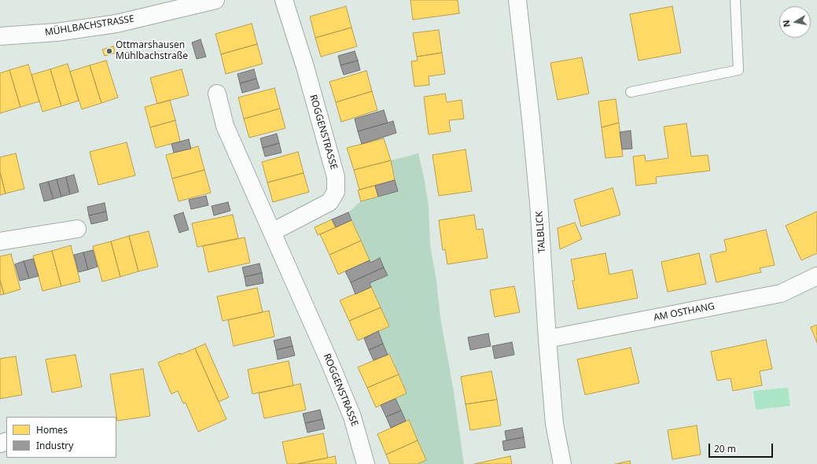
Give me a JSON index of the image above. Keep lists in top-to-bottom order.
{
  "streets": {
    "street": [
      "MÜHLBACHSTRASSE",
      "ROGGENSTRASSE",
      "TALBLICK",
      "AM OSTHANG"
    ]
  },
  "crossings": [
    ["TALBLICK", "AM OSTHANG"]
  ],
  "places": ["Ottmarshausen Mühlbachstraße"],
  "legend": ["Homes", "Industry"],
  "scale_bar": "20 m",
  "north": "left"
}
